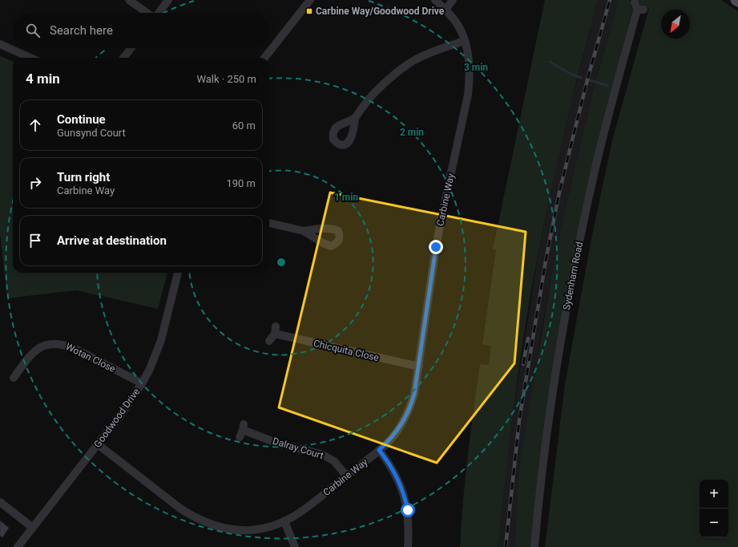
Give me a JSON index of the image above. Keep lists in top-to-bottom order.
{
  "streets": {
    "street": [
      "Carbine Way",
      "Sydenham Road",
      "Chicquita Close",
      "Wotan Close",
      "Goodwood Drive",
      "Dalray Court"
    ]
  },
  "crossings": [
    ["Carbine Way", "Chicquita Close"],
    ["Carbine Way", "Goodwood Drive"],
    ["Carbine Way", "Dalray Court"],
    ["Wotan Close", "Goodwood Drive"]
  ],
  "places": {
    "transit": ["Carbine Way/Goodwood Drive"]
  },
  "north": "bottom left",
  "page": {
    "search": "Search here",
    "heading": ["4 min", "Walk · 250 m"],
    "list": [
      ["Continue", "Gunsynd Court", "60 m"],
      ["Turn right", "Carbine Way", "190 m"],
      "Arrive at destination"
    ],
    "map_buttons": ["+", "−"]
  },
  "rings": ["3 min", "2 min", "1 min"]
}
